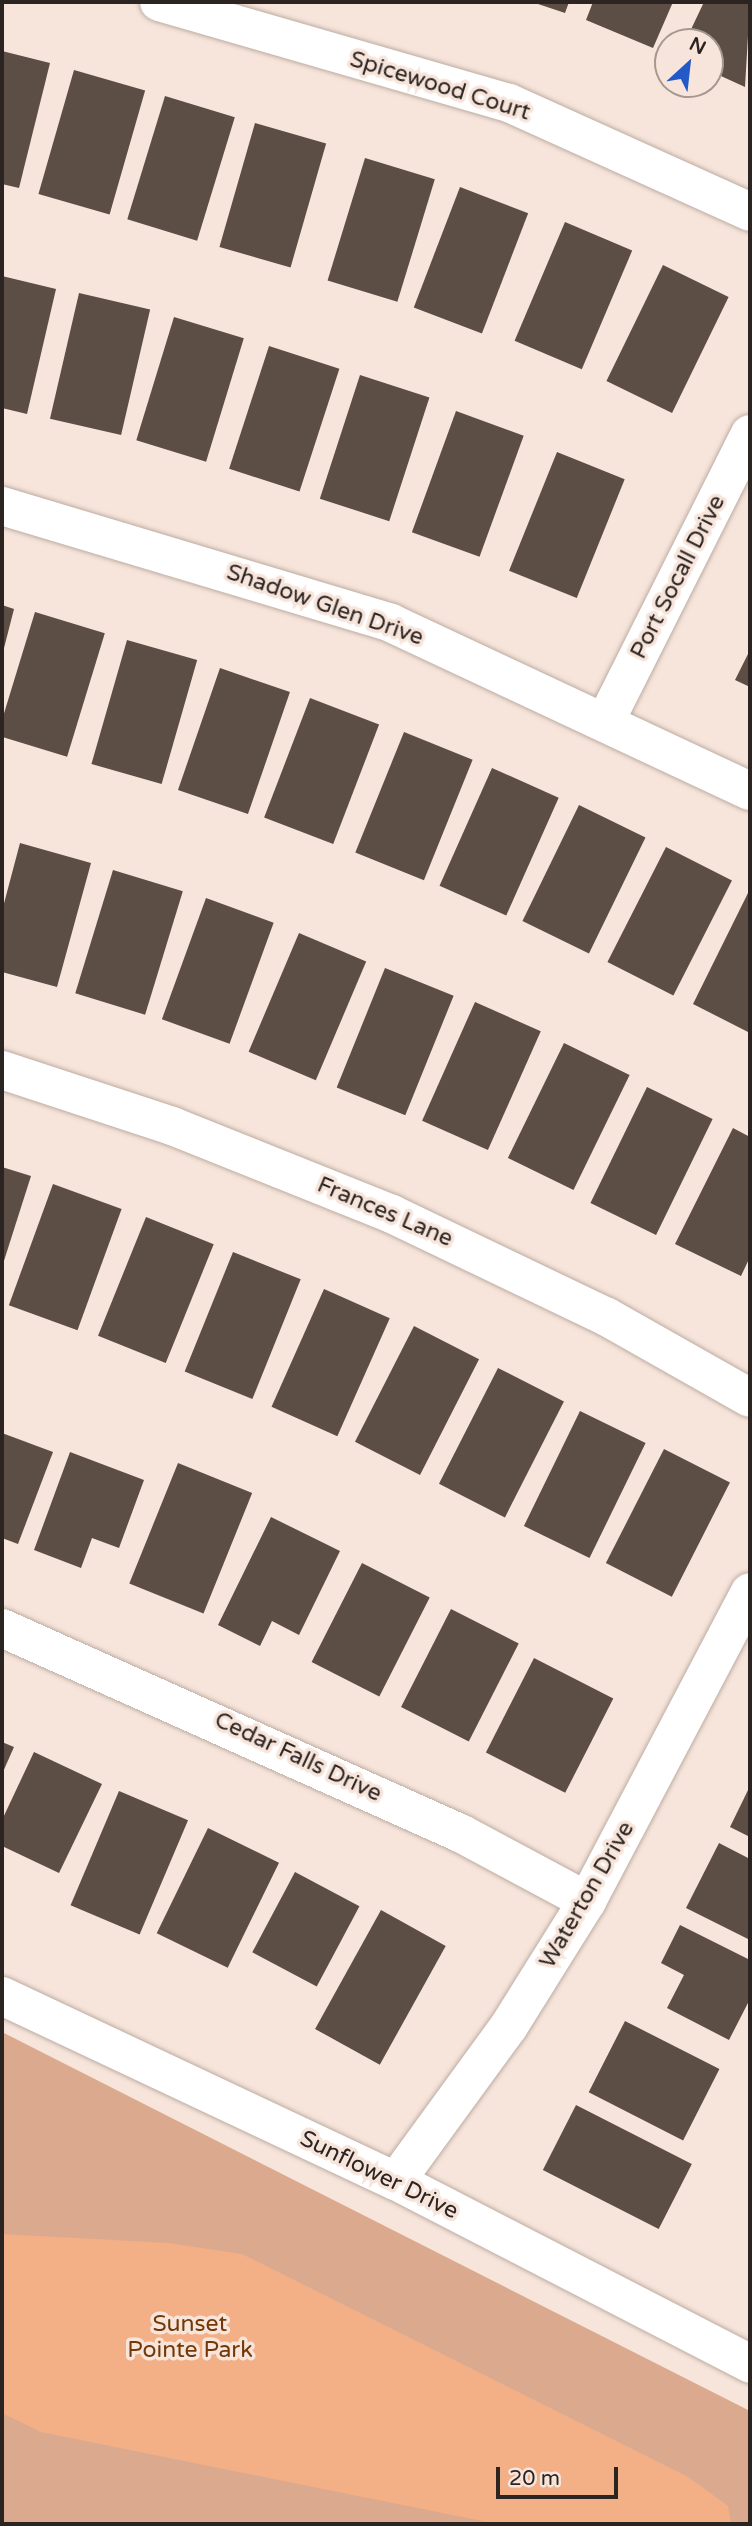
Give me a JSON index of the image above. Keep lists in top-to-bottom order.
{
  "streets": {
    "street": [
      "Spicewood Court",
      "Port Socall Drive",
      "Shadow Glen Drive",
      "Frances Lane",
      "Cedar Falls Drive",
      "Waterton Drive",
      "Sunflower Drive"
    ]
  },
  "crossings": [
    ["Port Socall Drive", "Shadow Glen Drive"],
    ["Cedar Falls Drive", "Waterton Drive"],
    ["Waterton Drive", "Sunflower Drive"]
  ],
  "parks": ["Sunset Pointe Park"],
  "scale_bar": "20 m",
  "north": "top right"
}
